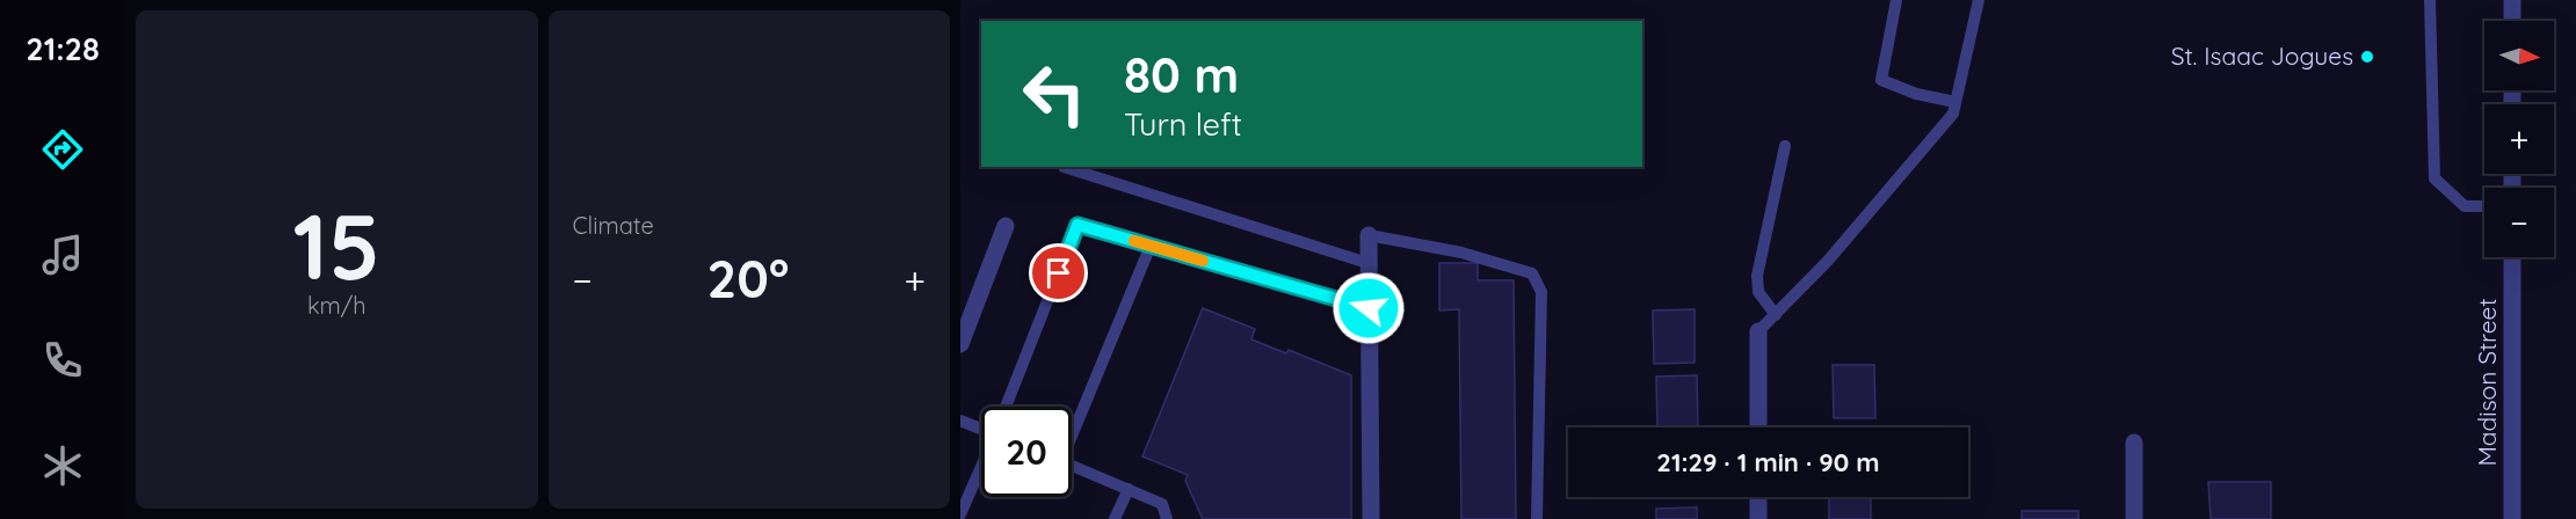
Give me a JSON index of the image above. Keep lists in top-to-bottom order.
{
  "streets": {
    "street": ["Madison Street"]
  },
  "places": ["St. Isaac Jogues"],
  "north": "right",
  "page": {
    "tabs": "21:28",
    "tile": [
      ["15", "km/h"],
      "Climate"
    ],
    "map_buttons": ["+", "−"],
    "turn": ["80 m", "Turn left"],
    "heat": ["−", "20°", "+"],
    "limit": "20",
    "trip": "21:29 · 1 min · 90 m"
  }
}
